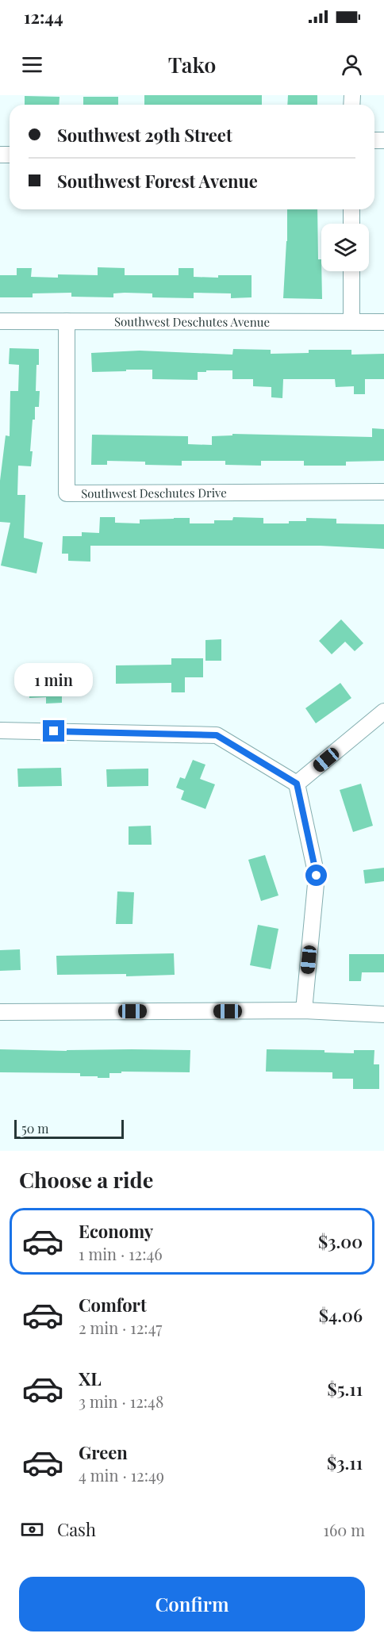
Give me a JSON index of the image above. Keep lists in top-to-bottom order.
{
  "streets": {
    "street": ["Southwest Deschutes Avenue", "Southwest Deschutes Drive"]
  },
  "crossings": [
    ["Southwest Deschutes Avenue", "Southwest Deschutes Drive"]
  ],
  "scale_bar": "50 m",
  "page": {
    "status": "12:44",
    "header": "Tako",
    "banner": ["Southwest 29th Street", "Southwest Forest Avenue"],
    "bubble": "1 min",
    "scale": "50 m",
    "heading": "Choose a ride",
    "list": [
      {
        "name": "Economy",
        "note": "1 min · 12:46",
        "value": "$3.00"
      },
      {
        "name": "Comfort",
        "note": "2 min · 12:47",
        "value": "$4.06"
      },
      {
        "name": "XL",
        "note": "3 min · 12:48",
        "value": "$5.11"
      },
      {
        "name": "Green",
        "note": "4 min · 12:49",
        "value": "$3.11"
      }
    ],
    "pay": ["Cash", "160 m"],
    "buttons": "Confirm"
  }
}
